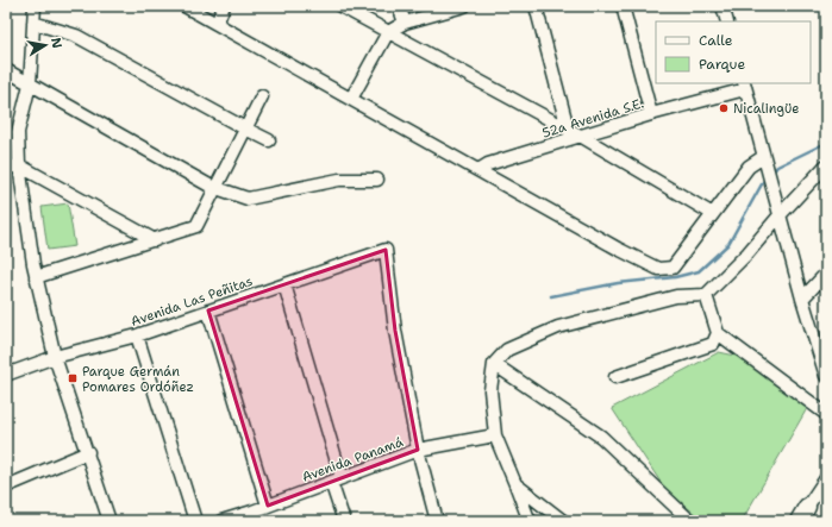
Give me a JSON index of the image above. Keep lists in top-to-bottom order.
{
  "streets": {
    "street": ["52a Avenida S.E.", "Avenida Las Peñitas", "Avenida Panamá"]
  },
  "crossings": [
    ["Avenida Las Peñitas", "Avenida Panamá"]
  ],
  "places": {
    "other": ["Nicalingüe"],
    "transit": ["Parque Germán Pomares Ordóñez"]
  },
  "legend": ["Calle", "Parque"],
  "north": "right"
}
